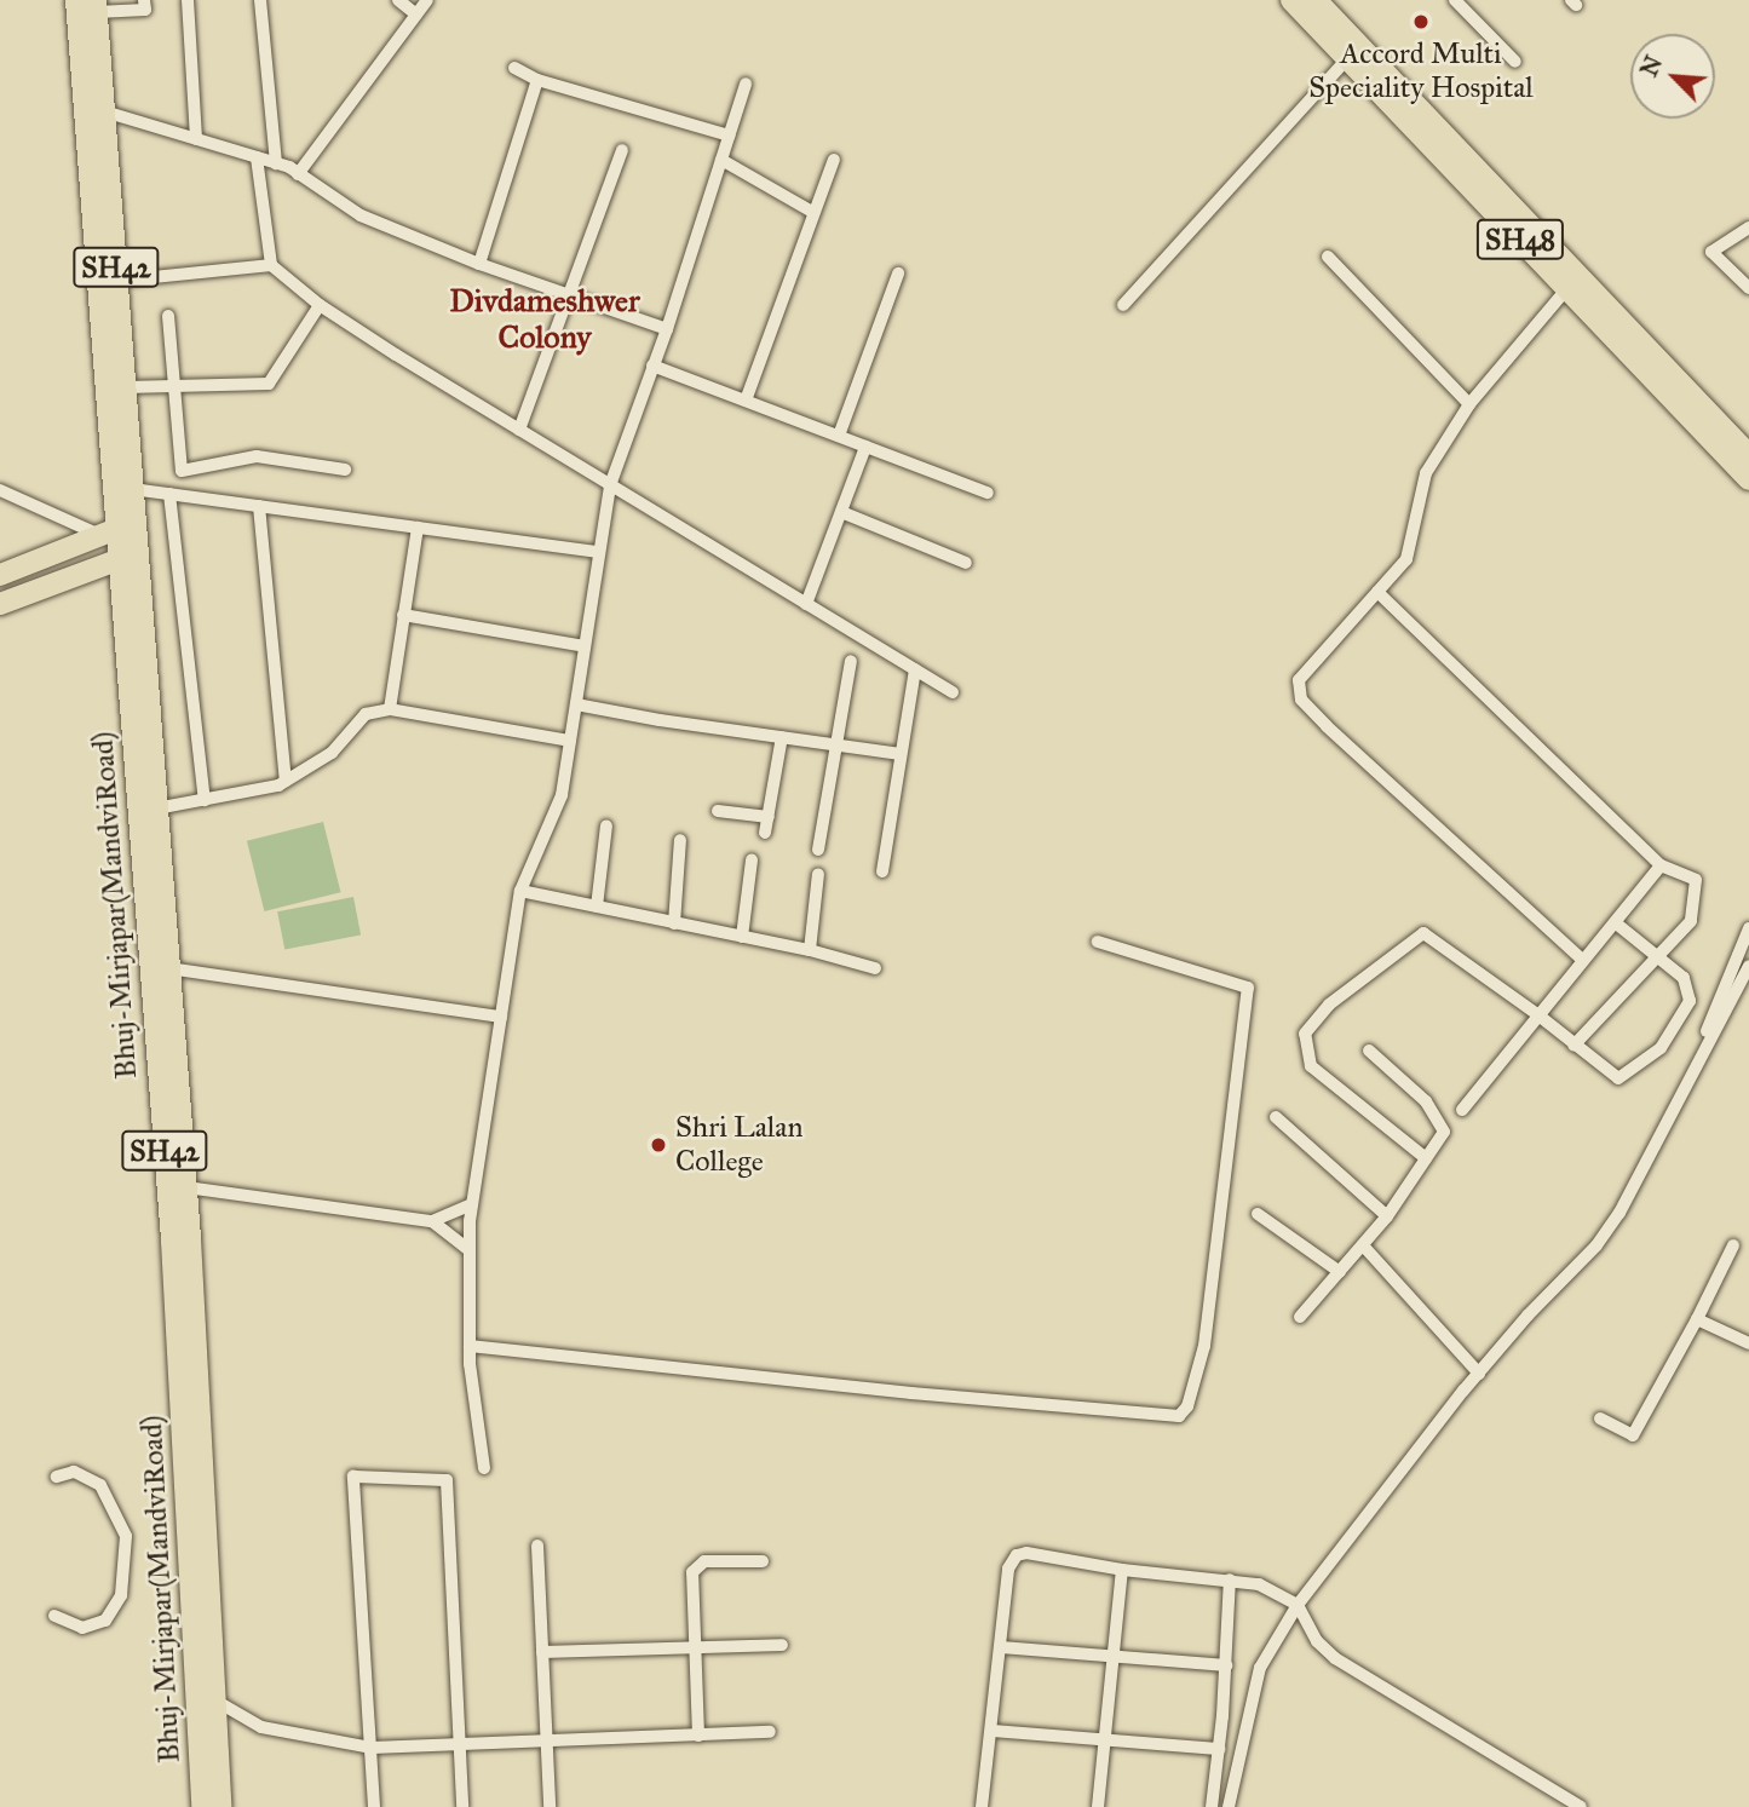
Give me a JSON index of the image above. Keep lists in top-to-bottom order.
{
  "streets": {
    "main road": ["SH48", "SH42", "Bhuj-Mirjapar(MandviRoad)"]
  },
  "districts": ["Divdameshwer Colony"],
  "places": ["Accord Multi Speciality Hospital", "Shri Lalan College"],
  "north": "top left"
}
